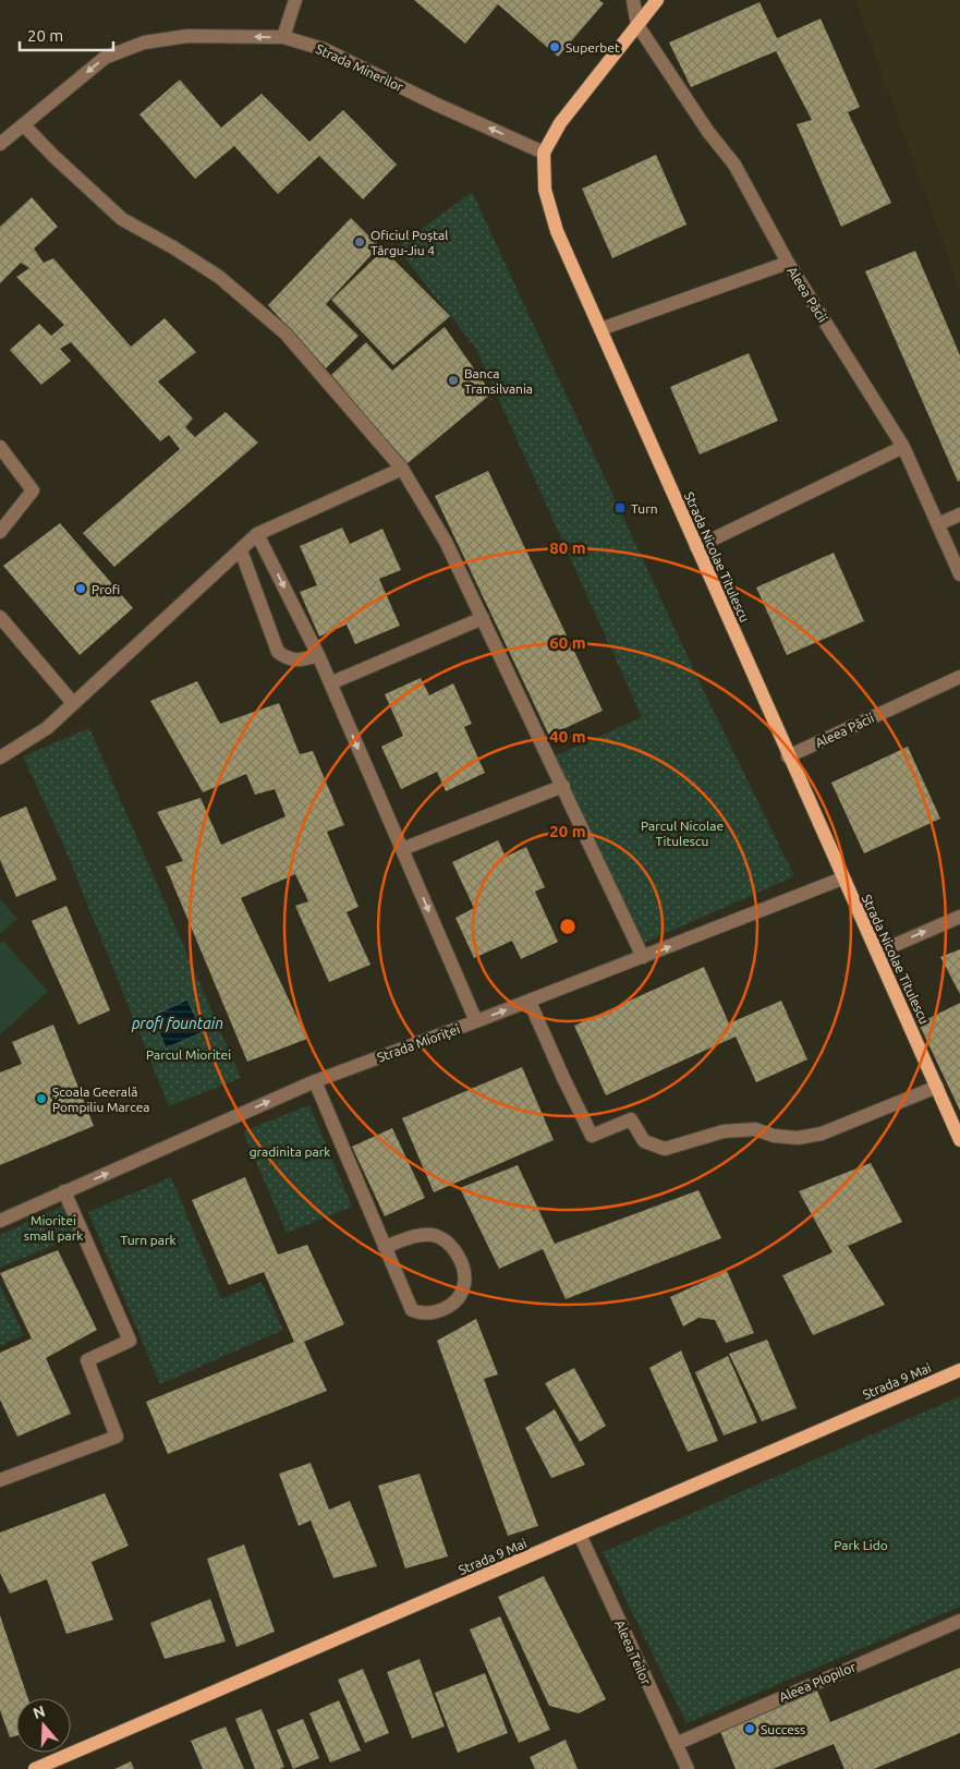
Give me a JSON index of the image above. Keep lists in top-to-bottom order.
{
  "streets": {
    "main road": ["Strada Nicolae Titulescu", "Strada 9 Mai"],
    "street": [
      "Strada Minerilor",
      "Aleea Păcii",
      "Strada Mioriței",
      "Aleea Teilor",
      "Aleea Plopilor"
    ]
  },
  "crossings": [
    ["Strada Minerilor", "Strada Nicolae Titulescu"],
    ["Aleea Păcii", "Strada Nicolae Titulescu"],
    ["Strada Nicolae Titulescu", "Strada Mioriței"],
    ["Strada 9 Mai", "Aleea Teilor"],
    ["Aleea Teilor", "Aleea Plopilor"]
  ],
  "one_way": ["Strada Minerilor", "Strada Mioriței"],
  "water": ["profi fountain"],
  "parks": [
    "Parcul Nicolae Titulescu",
    "Parcul Mioritei",
    "gradinita park",
    "Mioritei small park",
    "Turn park",
    "Park Lido"
  ],
  "places": {
    "other": [
      "Superbet",
      "Oficiul Poștal Târgu-Jiu 4",
      "Banca Transilvania",
      "Profi",
      "Școala Geerală Pompiliu Marcea",
      "Success"
    ],
    "transit": ["Turn"]
  },
  "scale_bar": "20 m",
  "north": "top",
  "rings": [
    "80 m",
    "60 m",
    "40 m",
    "20 m"
  ]
}
